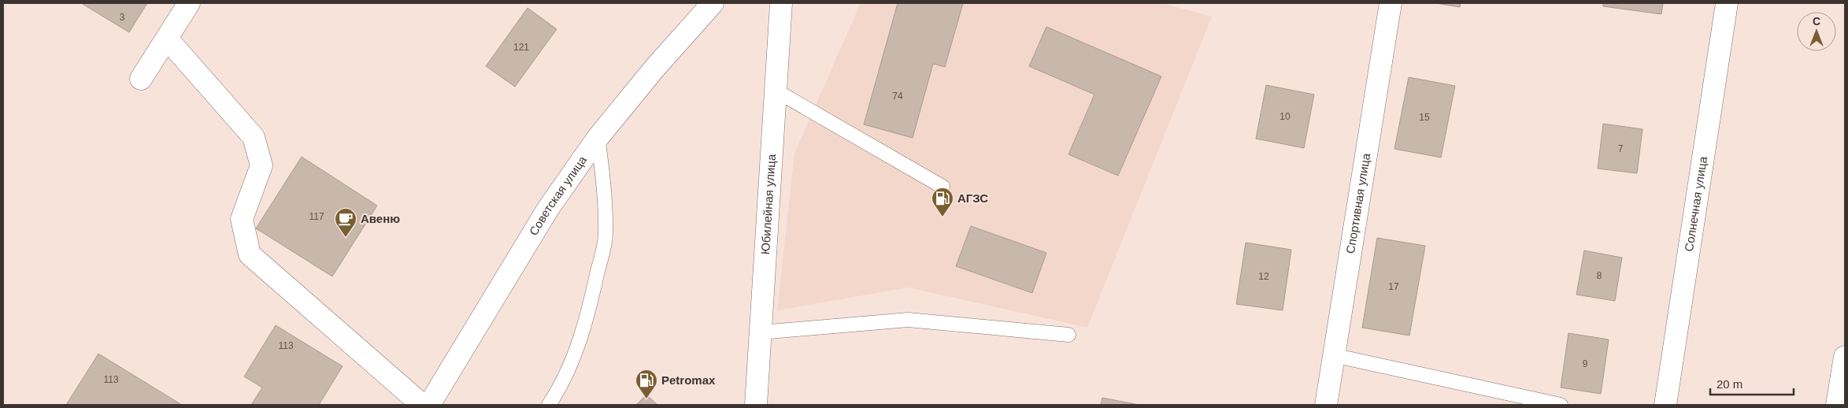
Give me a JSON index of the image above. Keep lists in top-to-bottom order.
{
  "streets": {
    "main road": [
      "Советская улица",
      "Юбилейная улица",
      "Спортивная улица",
      "Солнечная улица"
    ]
  },
  "places": {
    "fuel station": ["АГЗС", "Petromax"],
    "cafe": ["Авеню"]
  },
  "house_numbers": [
    "3",
    "121",
    "74",
    "10",
    "15",
    "7",
    "117",
    "8",
    "12",
    "17",
    "113",
    "9",
    "113"
  ],
  "scale_bar": "20 m",
  "north": "top"
}
